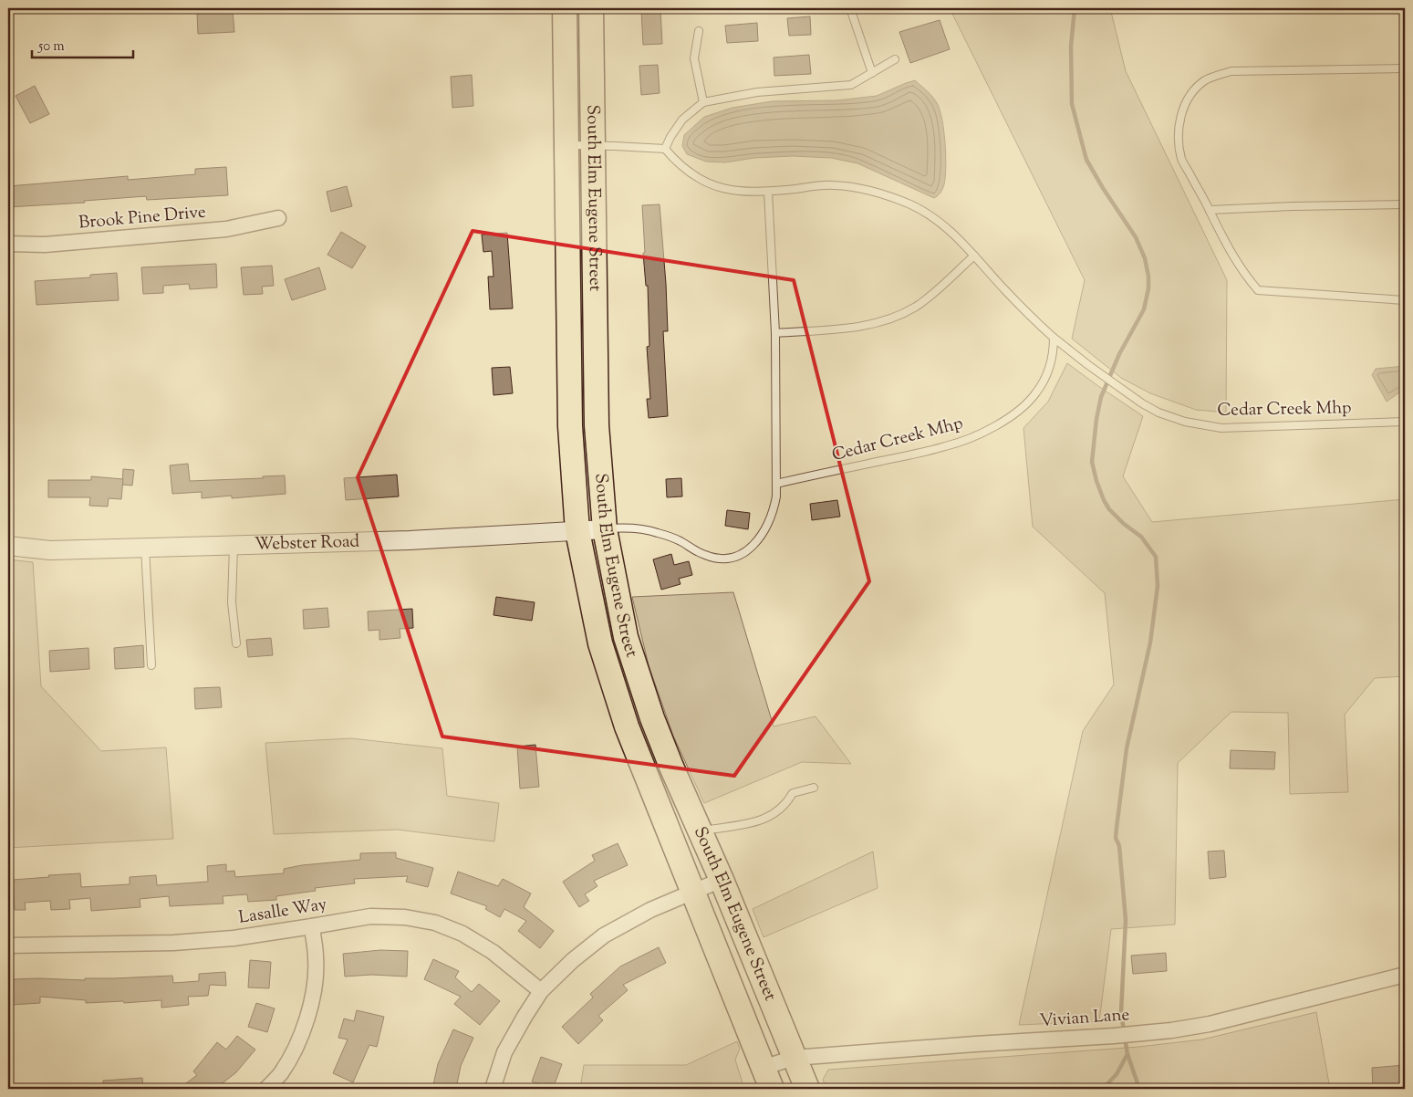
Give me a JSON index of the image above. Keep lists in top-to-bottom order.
{
  "streets": {
    "main road": ["South Elm Eugene Street"],
    "street": [
      "Brook Pine Drive",
      "Webster Road",
      "Lasalle Way",
      "Vivian Lane"
    ],
    "lane": ["Cedar Creek Mhp"]
  },
  "crossings": [
    ["South Elm Eugene Street", "Webster Road"],
    ["South Elm Eugene Street", "Vivian Lane"]
  ],
  "scale_bar": "50 m"
}
